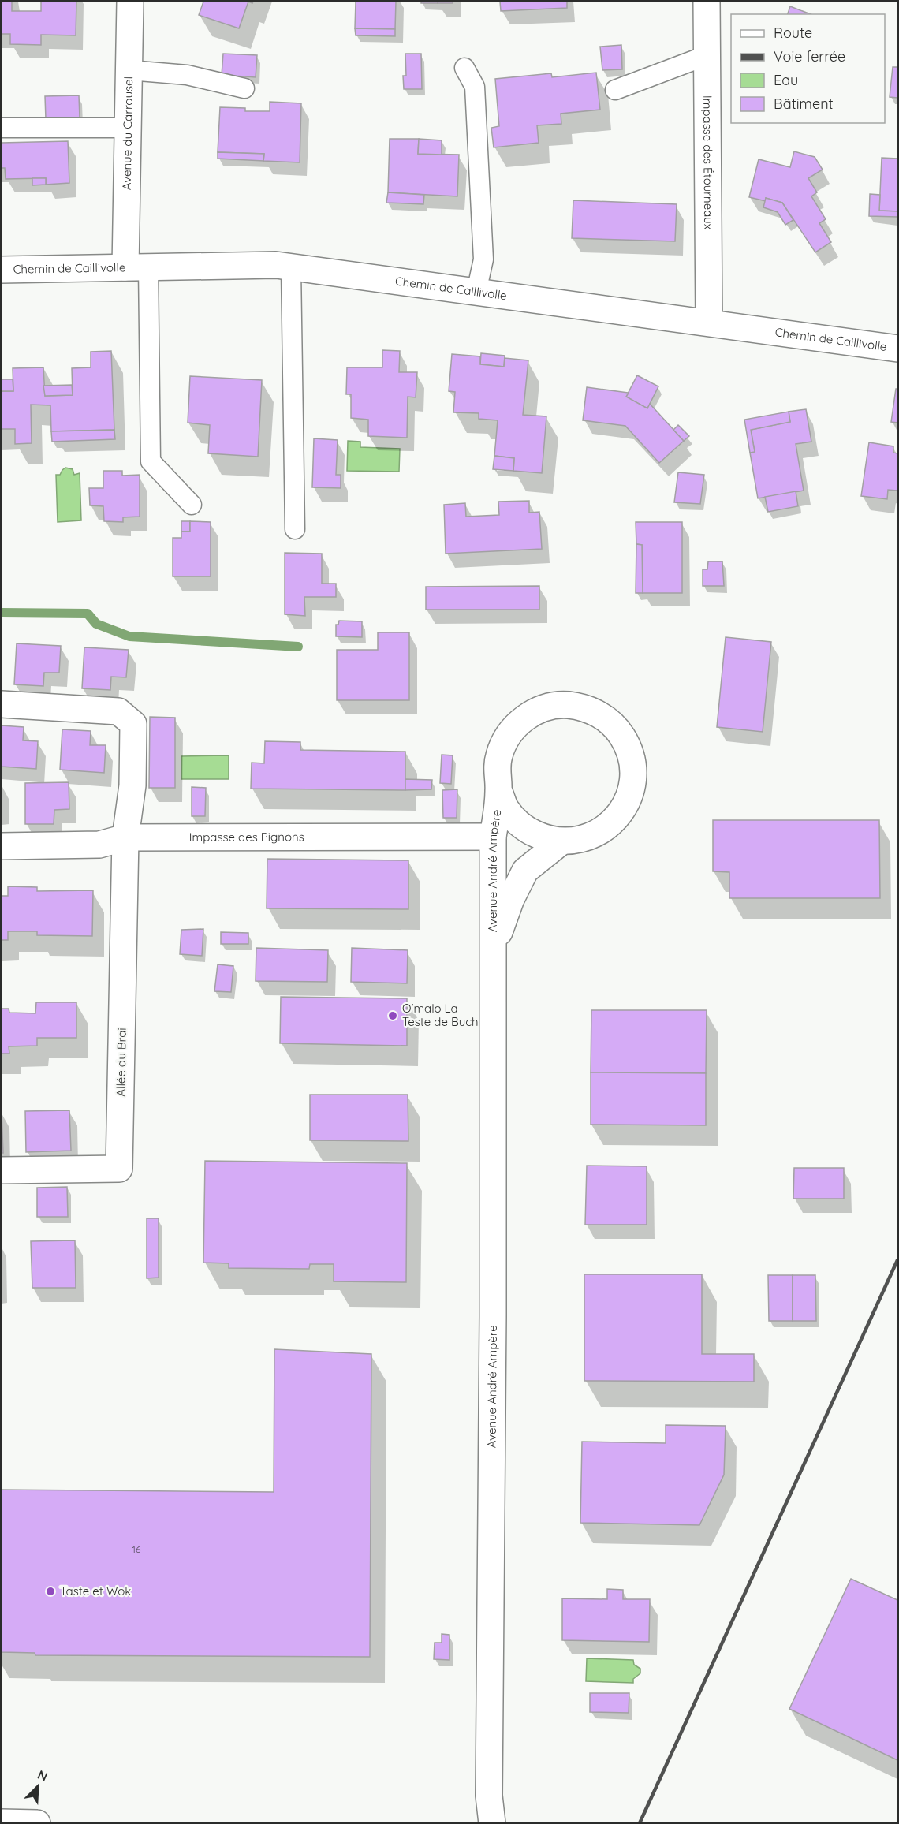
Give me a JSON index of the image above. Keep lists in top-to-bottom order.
{
  "streets": {
    "street": [
      "Avenue du Carrousel",
      "Impasse des Étourneaux",
      "Chemin de Caillivolle",
      "Impasse des Pignons",
      "Avenue André Ampère",
      "Allée du Brai"
    ]
  },
  "crossings": [
    ["Avenue du Carrousel", "Chemin de Caillivolle"],
    ["Impasse des Étourneaux", "Chemin de Caillivolle"],
    ["Impasse des Pignons", "Avenue André Ampère"],
    ["Impasse des Pignons", "Allée du Brai"]
  ],
  "places": ["O'malo La Teste de Buch", "Taste et Wok"],
  "house_numbers": ["16"],
  "legend": [
    "Route",
    "Voie ferrée",
    "Eau",
    "Bâtiment"
  ],
  "north": "top right"
}
